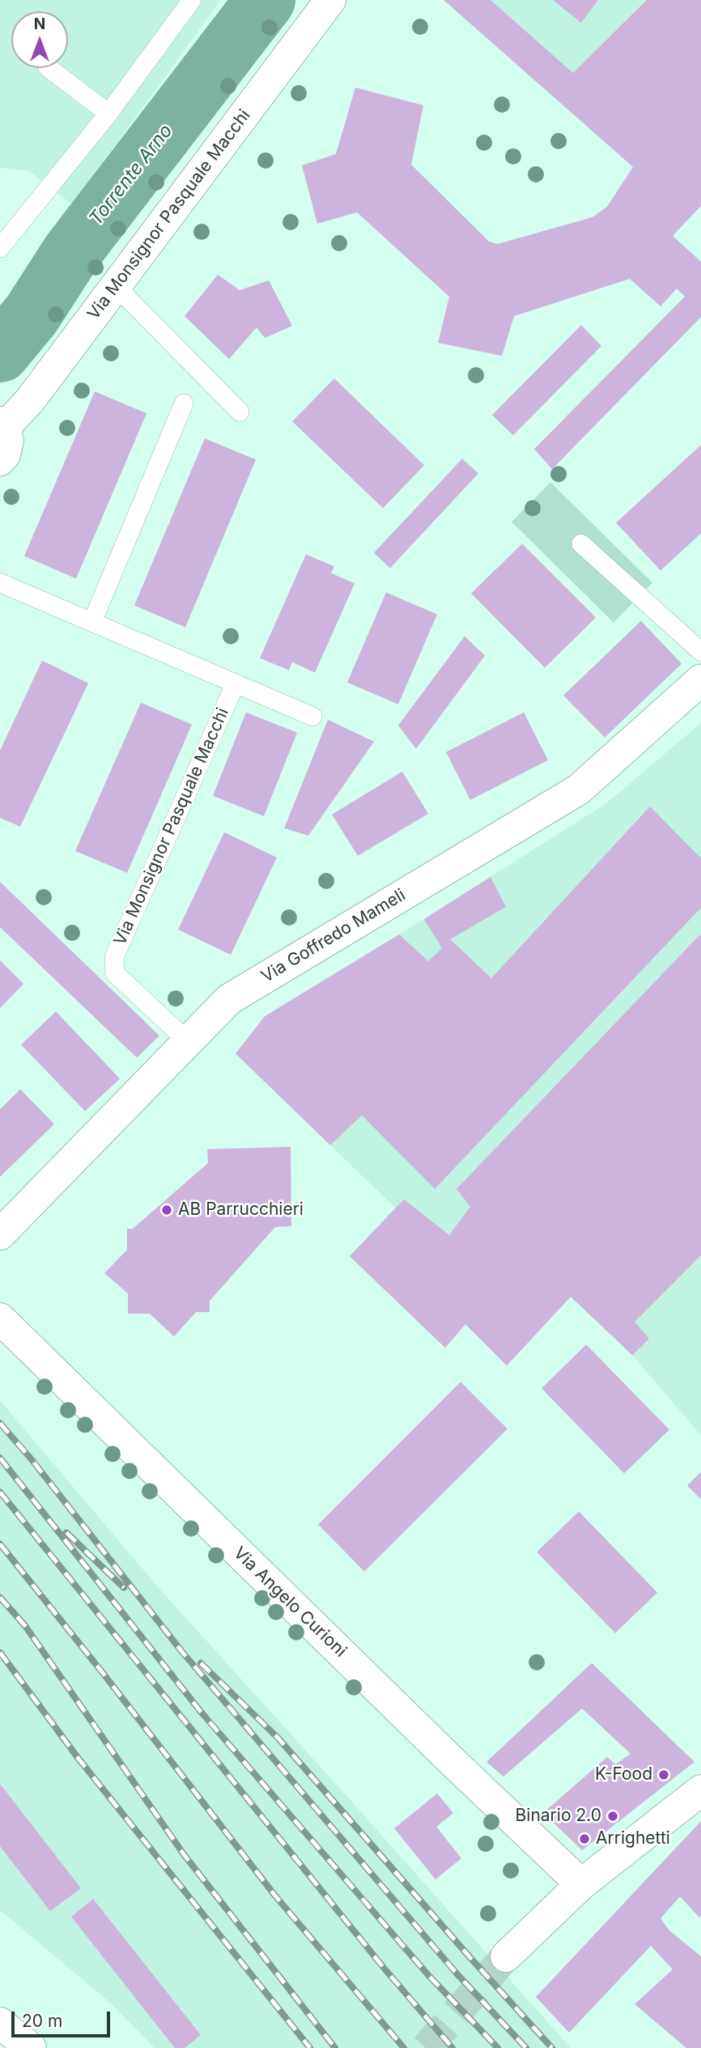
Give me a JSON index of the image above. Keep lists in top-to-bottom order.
{
  "streets": {
    "street": ["Via Monsignor Pasquale Macchi", "Via Goffredo Mameli", "Via Angelo Curioni"]
  },
  "crossings": [
    ["Via Monsignor Pasquale Macchi", "Via Goffredo Mameli"]
  ],
  "water": ["Torrente Arno"],
  "places": [
    "AB Parrucchieri",
    "K-Food",
    "Binario 2.0",
    "Arrighetti"
  ],
  "scale_bar": "20 m",
  "north": "top"
}
